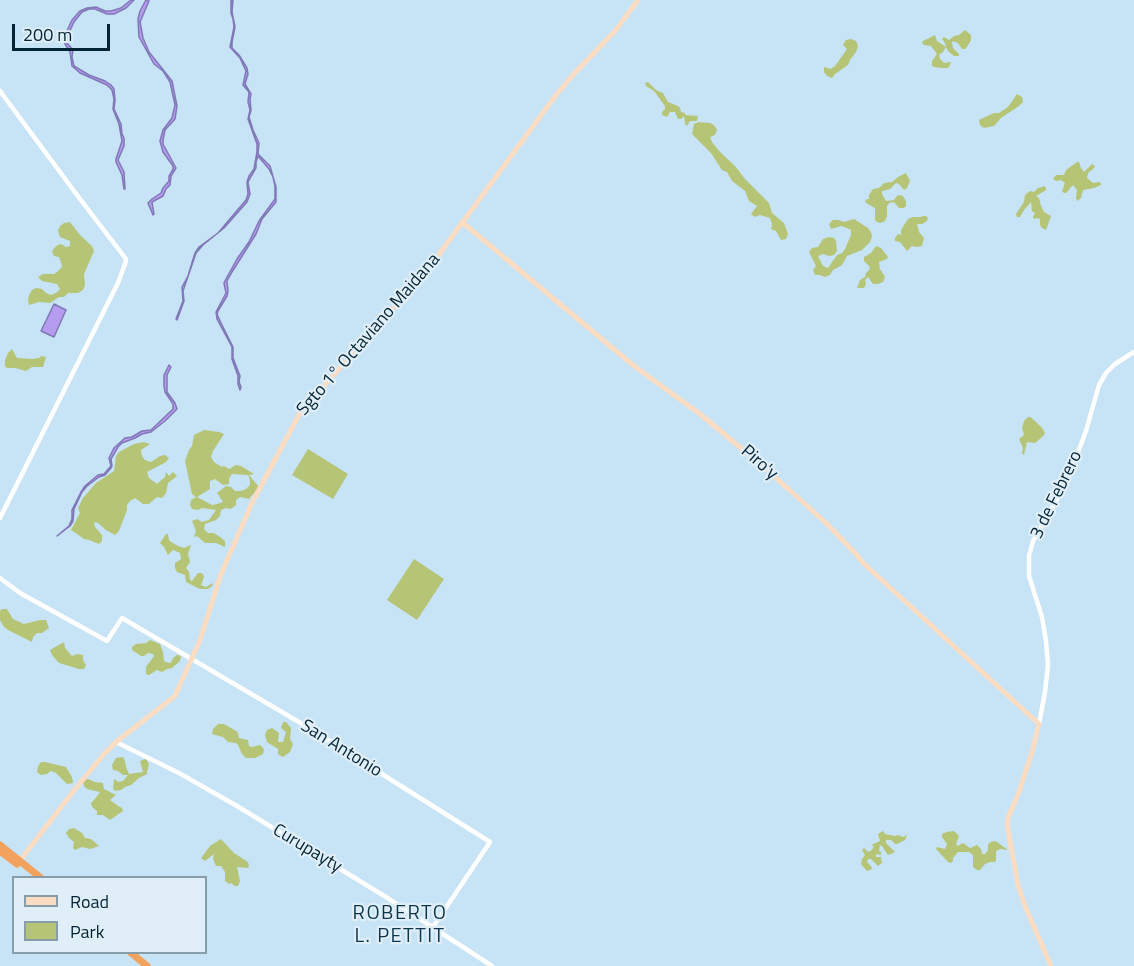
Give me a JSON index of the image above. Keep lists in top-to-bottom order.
{
  "streets": {
    "main road": ["Sgto 1° Octaviano Maidana", "Piro'y"],
    "street": ["3 de Febrero", "San Antonio", "Curupayty"]
  },
  "crossings": [
    ["Sgto 1° Octaviano Maidana", "Piro'y"],
    ["Sgto 1° Octaviano Maidana", "San Antonio"],
    ["Sgto 1° Octaviano Maidana", "Curupayty"],
    ["Piro'y", "3 de Febrero"],
    ["San Antonio", "Curupayty"]
  ],
  "districts": ["ROBERTO L. PETTIT"],
  "legend": ["Road", "Park"],
  "scale_bar": "200 m"
}
